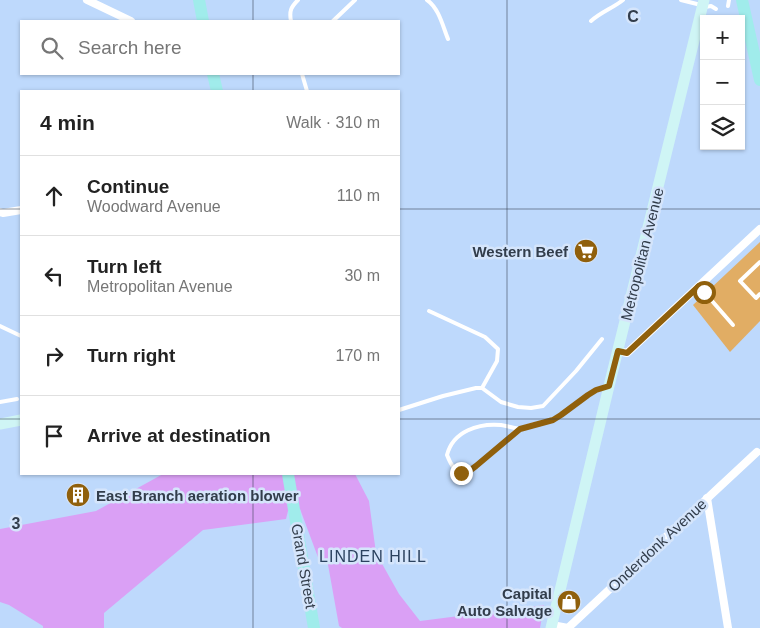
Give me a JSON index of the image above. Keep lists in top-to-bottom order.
{
  "streets": {
    "main road": ["Metropolitan Avenue", "Grand Street"],
    "street": ["Onderdonk Avenue"]
  },
  "crossings": [
    ["Metropolitan Avenue", "Onderdonk Avenue"]
  ],
  "districts": ["LINDEN HILL"],
  "places": {
    "supermarket": ["Western Beef"],
    "building": ["East Branch aeration blower"],
    "shop": ["Capital Auto Salvage"]
  },
  "page": {
    "map_buttons": ["+", "−"],
    "search": "Search here",
    "heading": ["4 min", "Walk · 310 m"],
    "list": [
      ["Continue", "Woodward Avenue", "110 m"],
      ["Turn left", "Metropolitan Avenue", "30 m"],
      ["Turn right", "170 m"],
      "Arrive at destination"
    ]
  },
  "grid": {
    "columns": ["C"],
    "rows": ["3"]
  }
}
